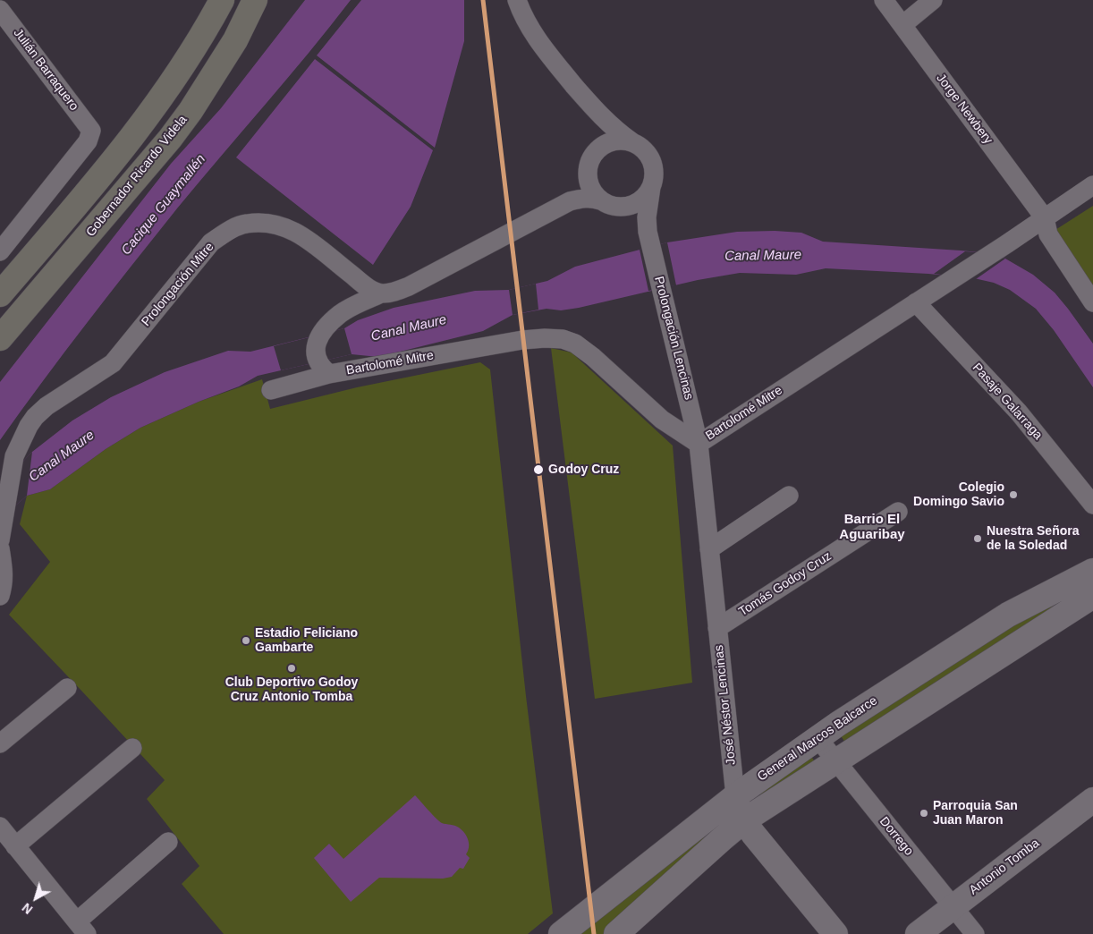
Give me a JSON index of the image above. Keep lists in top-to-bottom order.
{
  "streets": {
    "highway": ["Gobernador Ricardo Videla"],
    "main road": ["José Néstor Lencinas", "General Marcos Balcarce", "Antonio Tomba"],
    "street": [
      "Julián Barraquero",
      "Jorge Newbery",
      "Prolongación Mitre",
      "Prolongación Lencinas",
      "Bartolomé Mitre",
      "Pasaje Galarraga",
      "Tomás Godoy Cruz",
      "Dorrego"
    ]
  },
  "crossings": [
    ["Jorge Newbery", "Bartolomé Mitre"],
    ["Prolongación Lencinas", "Bartolomé Mitre"],
    ["Prolongación Lencinas", "José Néstor Lencinas"],
    ["Bartolomé Mitre", "Pasaje Galarraga"],
    ["Bartolomé Mitre", "José Néstor Lencinas"],
    ["Tomás Godoy Cruz", "José Néstor Lencinas"],
    ["José Néstor Lencinas", "General Marcos Balcarce"],
    ["General Marcos Balcarce", "Dorrego"],
    ["Dorrego", "Antonio Tomba"]
  ],
  "districts": ["Barrio El Aguaribay"],
  "water": ["Cacique Guaymallén", "Canal Maure"],
  "places": [
    "Godoy Cruz",
    "Colegio Domingo Savio",
    "Nuestra Señora de la Soledad",
    "Estadio Feliciano Gambarte",
    "Club Deportivo Godoy Cruz Antonio Tomba",
    "Parroquia San Juan Maron"
  ],
  "north": "bottom left"
}
